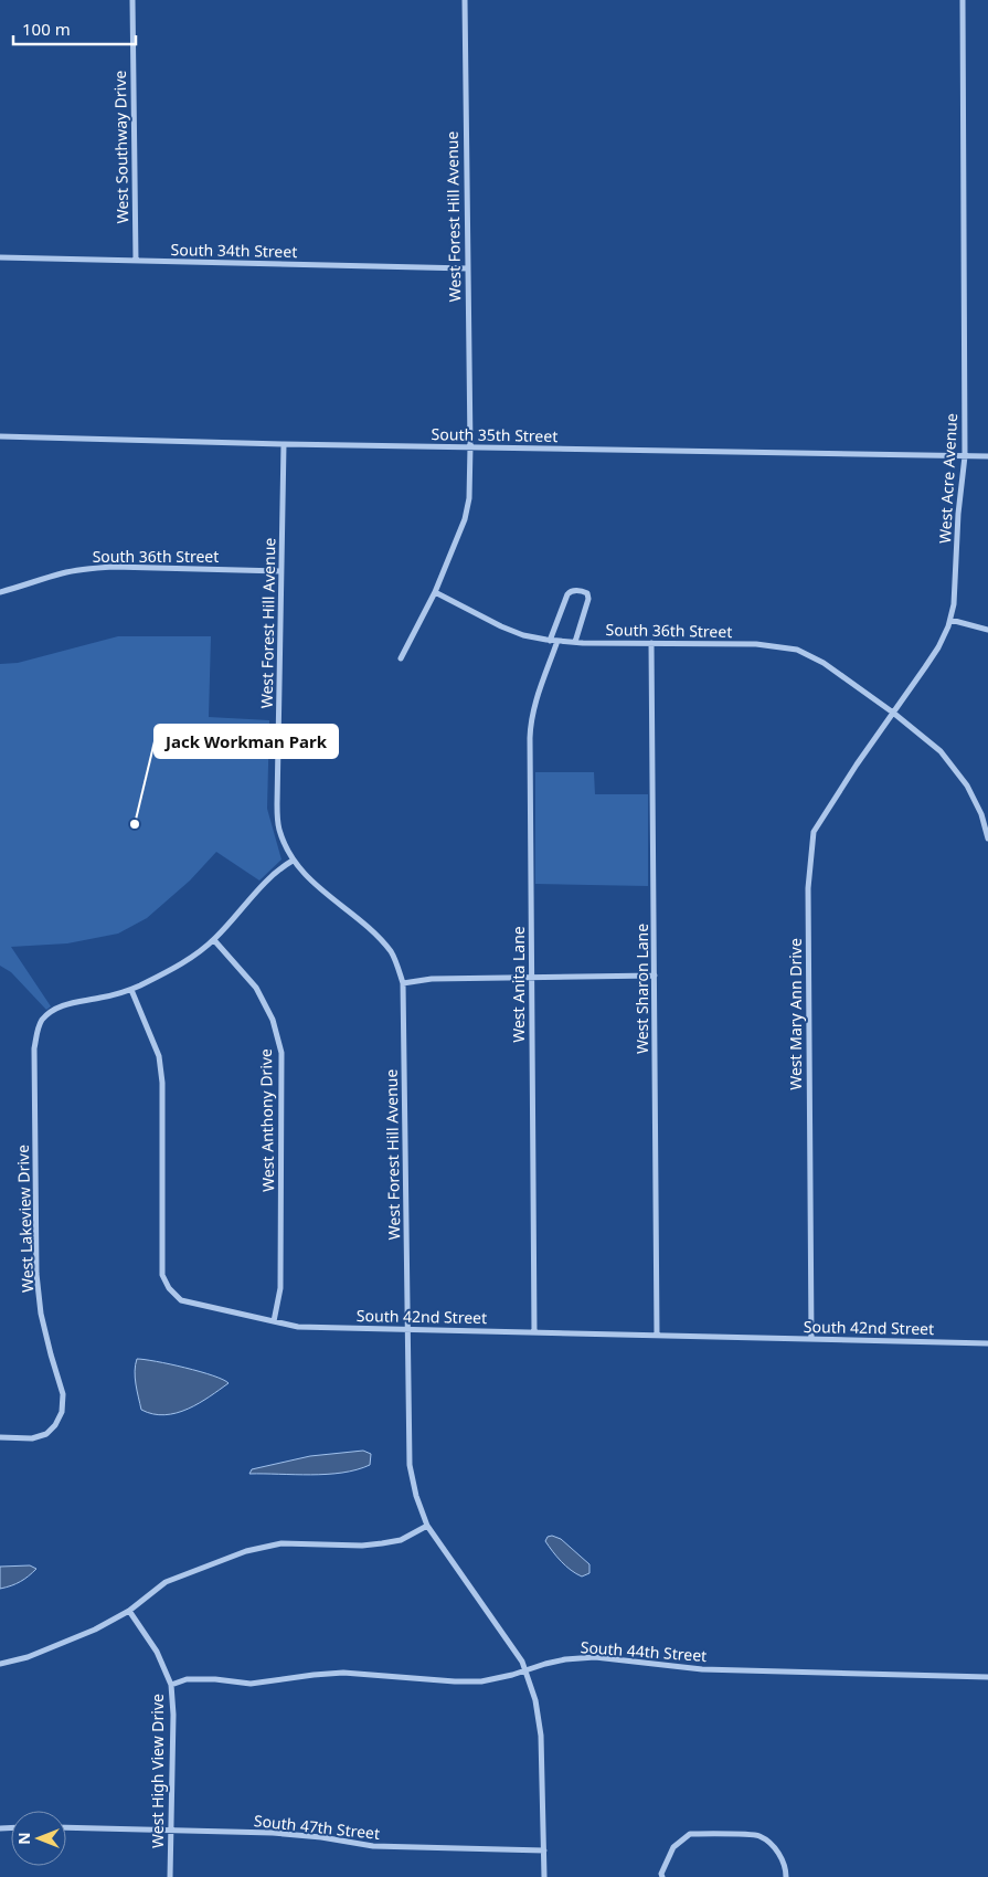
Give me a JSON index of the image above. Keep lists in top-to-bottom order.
{
  "streets": {
    "street": [
      "West Southway Drive",
      "West Forest Hill Avenue",
      "South 34th Street",
      "South 35th Street",
      "West Acre Avenue",
      "South 36th Street",
      "West Anita Lane",
      "West Sharon Lane",
      "West Mary Ann Drive",
      "West Anthony Drive",
      "West Lakeview Drive",
      "South 42nd Street",
      "South 44th Street",
      "West High View Drive",
      "South 47th Street"
    ]
  },
  "crossings": [
    ["West Southway Drive", "South 34th Street"],
    ["West Forest Hill Avenue", "South 34th Street"],
    ["West Forest Hill Avenue", "South 35th Street"],
    ["West Forest Hill Avenue", "South 36th Street"],
    ["West Forest Hill Avenue", "South 42nd Street"],
    ["West Forest Hill Avenue", "South 44th Street"],
    ["West Forest Hill Avenue", "South 47th Street"],
    ["South 35th Street", "West Acre Avenue"],
    ["West Acre Avenue", "South 36th Street"],
    ["West Acre Avenue", "West Mary Ann Drive"],
    ["South 36th Street", "West Anita Lane"],
    ["South 36th Street", "West Sharon Lane"],
    ["South 36th Street", "West Mary Ann Drive"],
    ["West Anita Lane", "South 42nd Street"],
    ["West Sharon Lane", "South 42nd Street"],
    ["West Mary Ann Drive", "South 42nd Street"],
    ["West Anthony Drive", "South 42nd Street"],
    ["West Lakeview Drive", "South 42nd Street"],
    ["South 44th Street", "West High View Drive"],
    ["West High View Drive", "South 47th Street"]
  ],
  "places": ["Jack Workman Park"],
  "scale_bar": "100 m",
  "north": "left"
}
